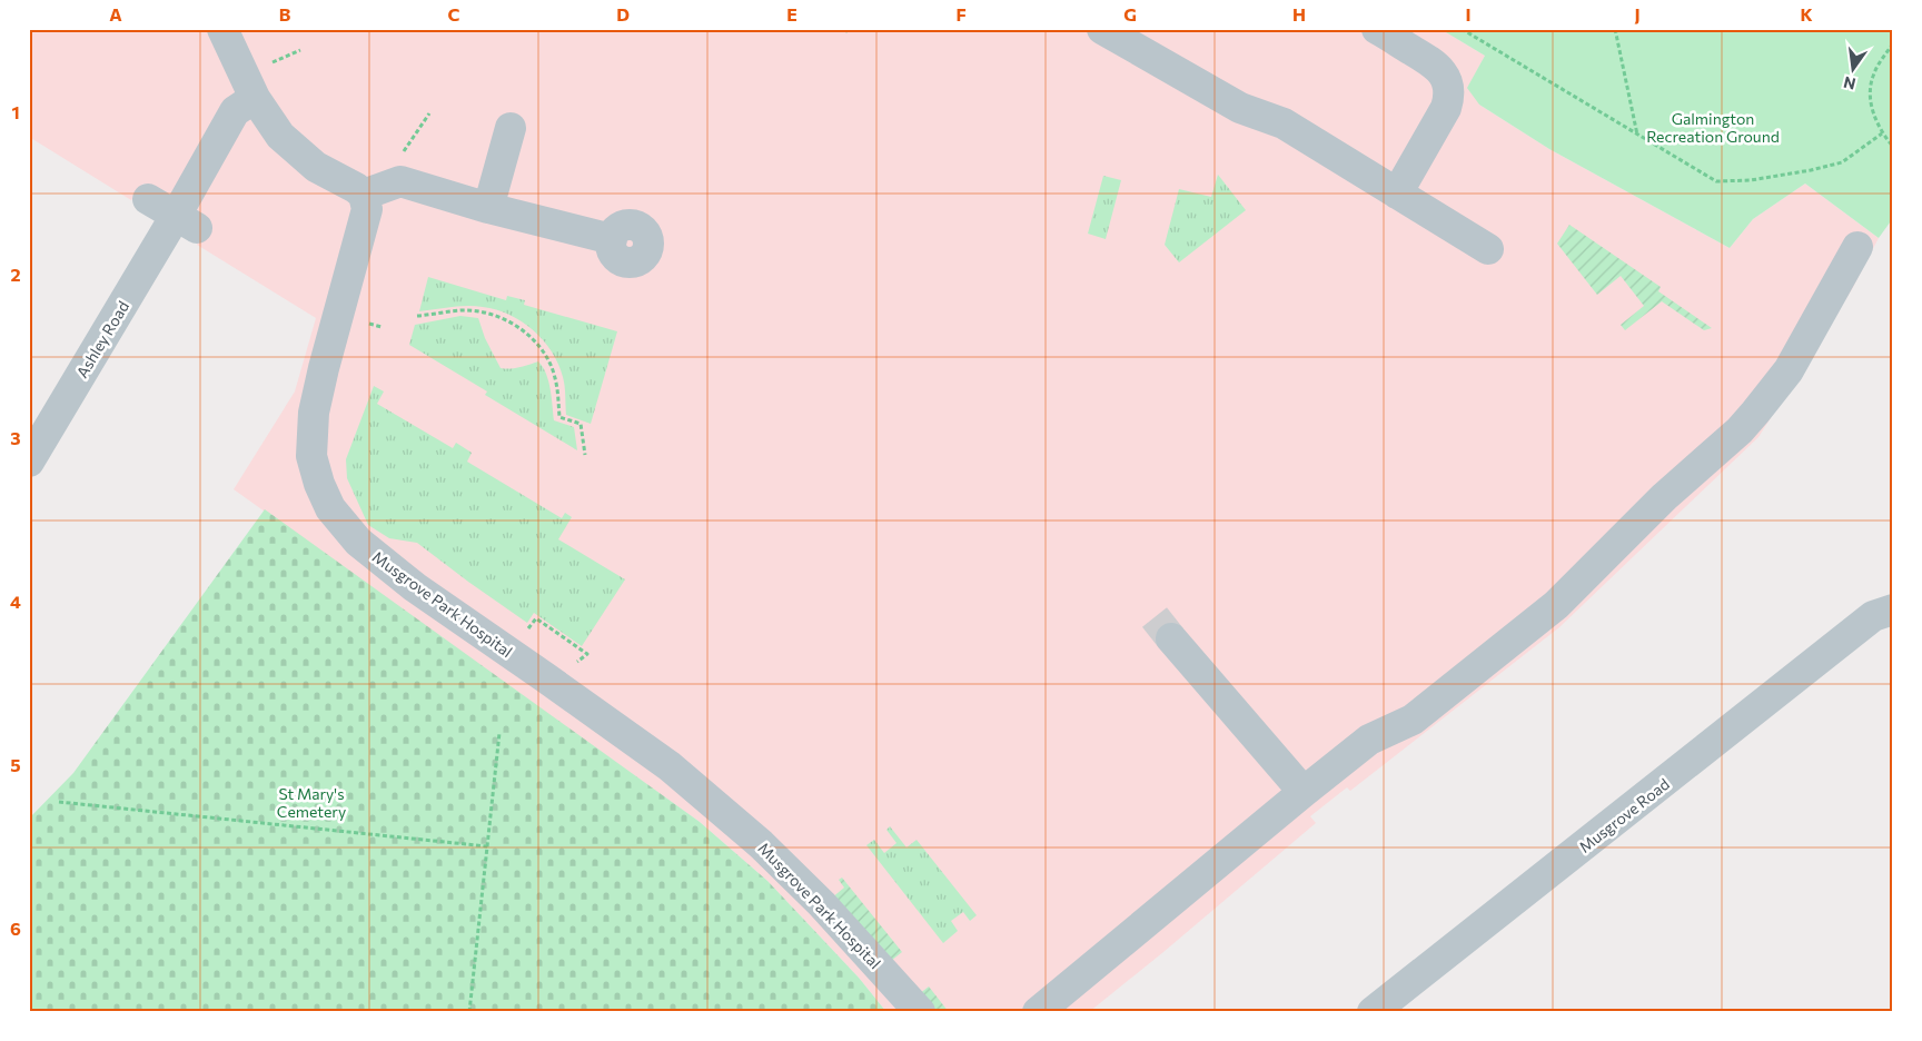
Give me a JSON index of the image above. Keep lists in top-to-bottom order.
{
  "streets": {
    "street": ["Ashley Road", "Musgrove Park Hospital", "Musgrove Road"]
  },
  "parks": ["Galmington Recreation Ground", "St Mary's Cemetery"],
  "north": "bottom",
  "grid": {
    "columns": [
      "A",
      "B",
      "C",
      "D",
      "E",
      "F",
      "G",
      "H",
      "I",
      "J",
      "K"
    ],
    "rows": [
      "1",
      "2",
      "3",
      "4",
      "5",
      "6"
    ]
  }
}
